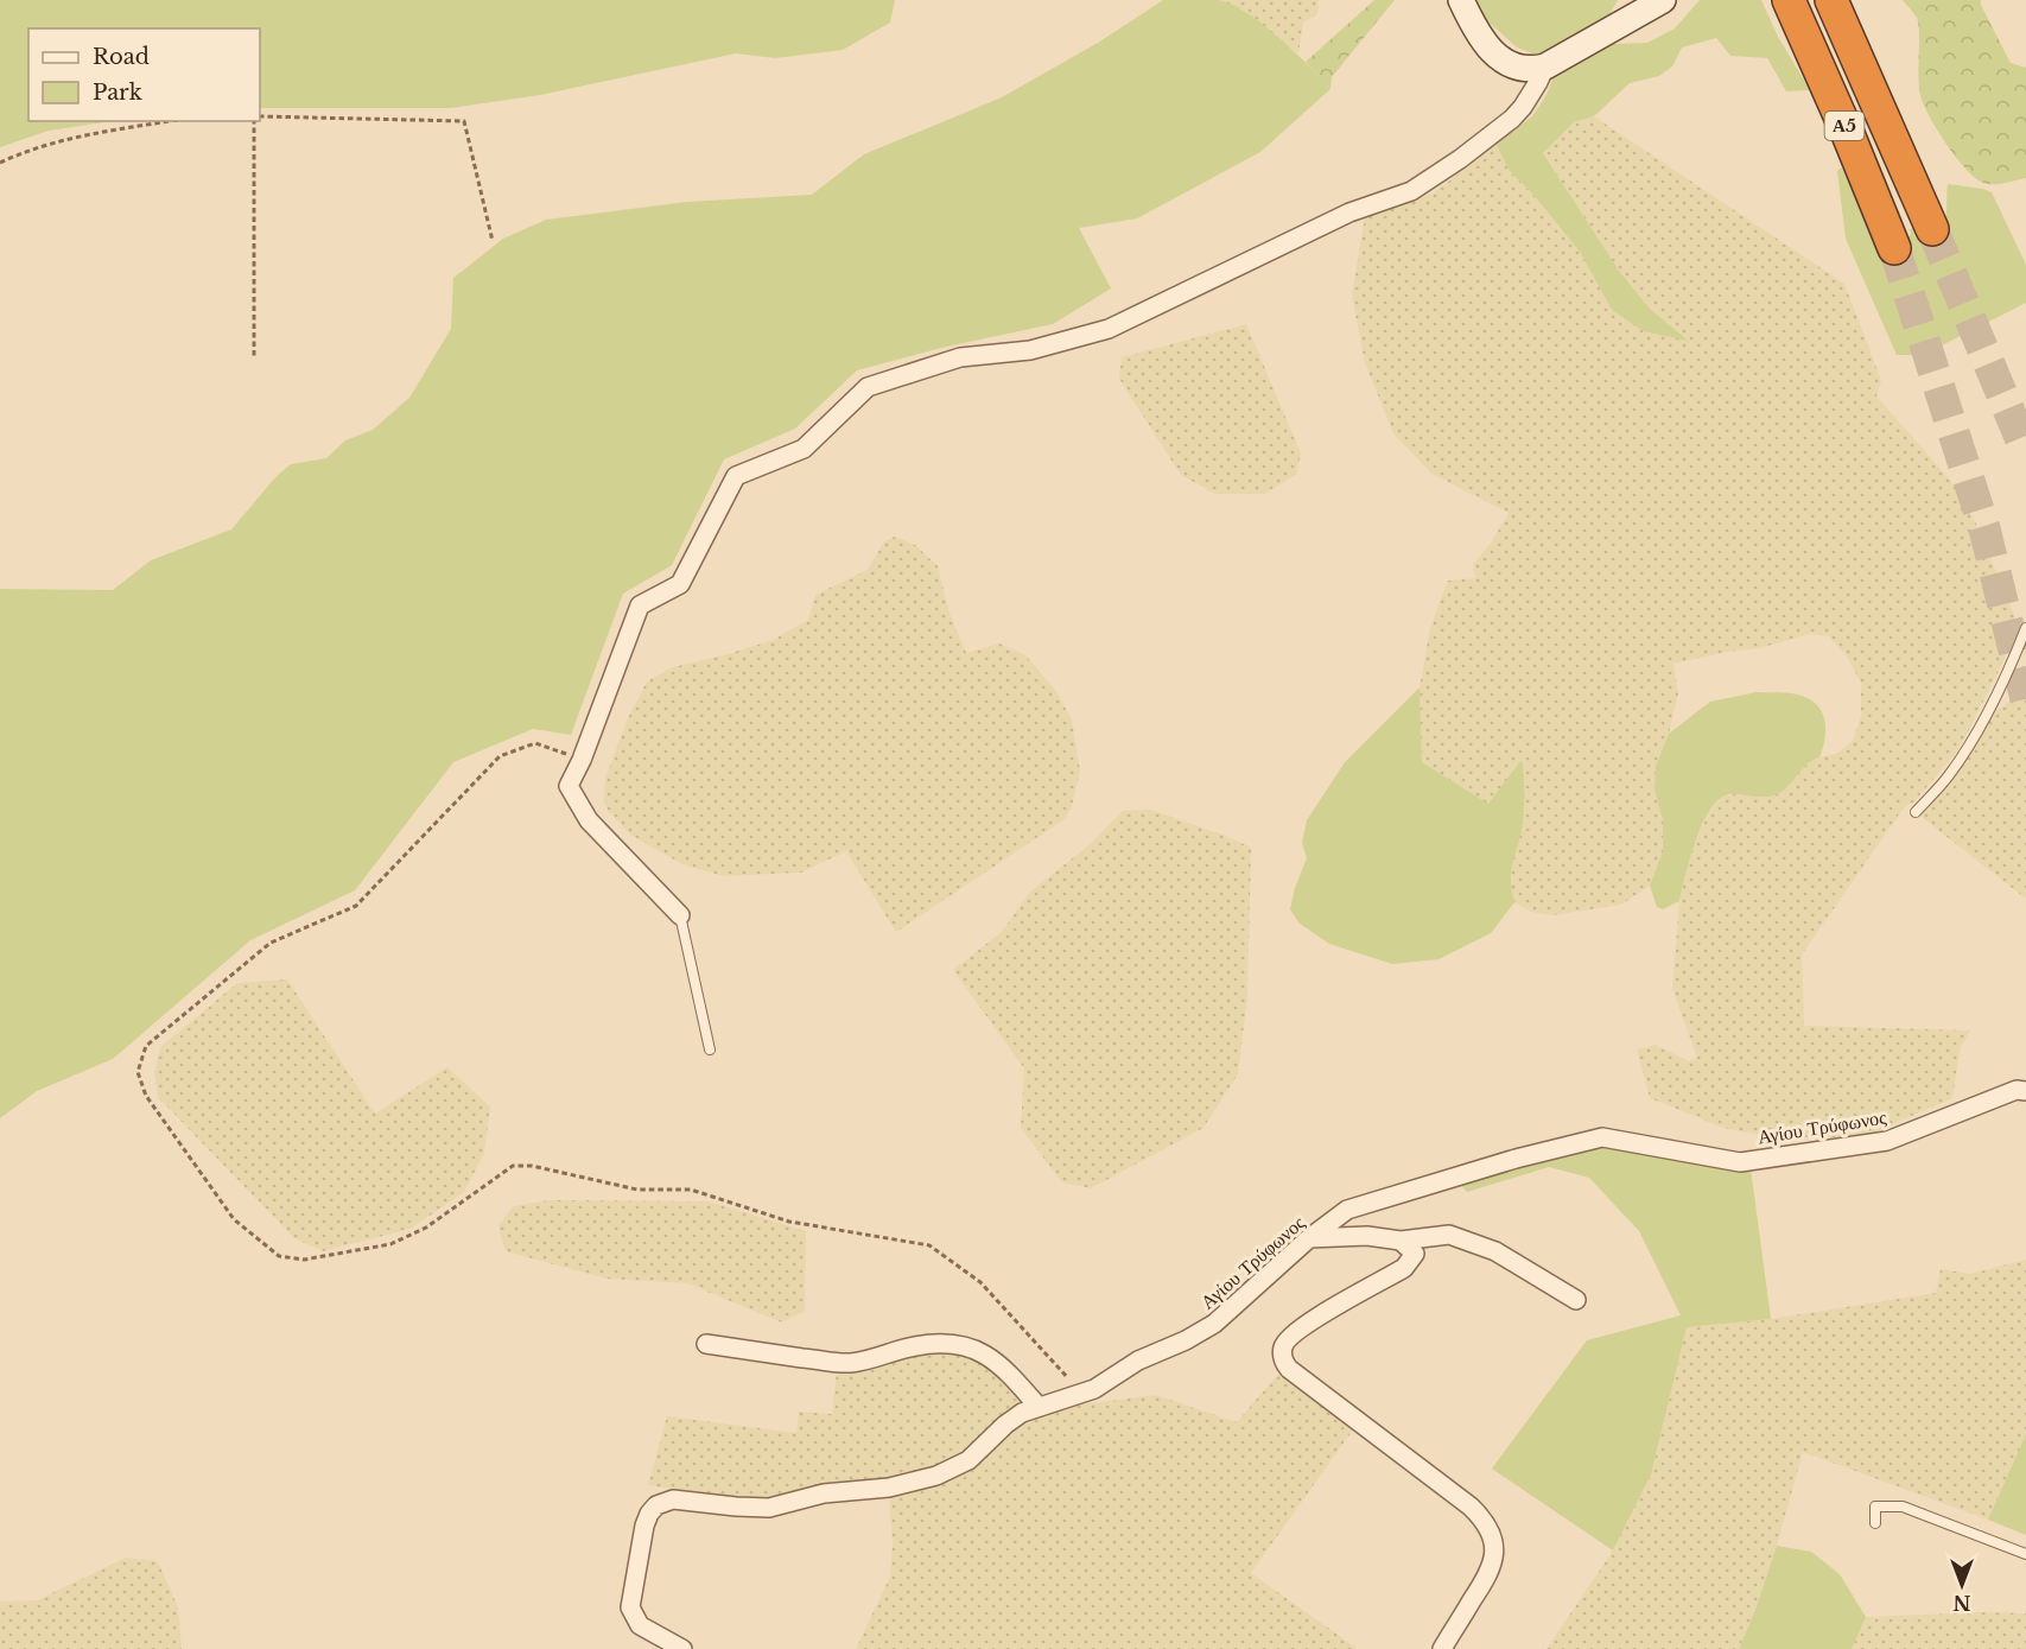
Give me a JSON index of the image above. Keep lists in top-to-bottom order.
{
  "streets": {
    "highway": ["Α5"],
    "street": ["Αγίου Τρύφωνος"]
  },
  "legend": ["Road", "Park"],
  "north": "bottom"
}
